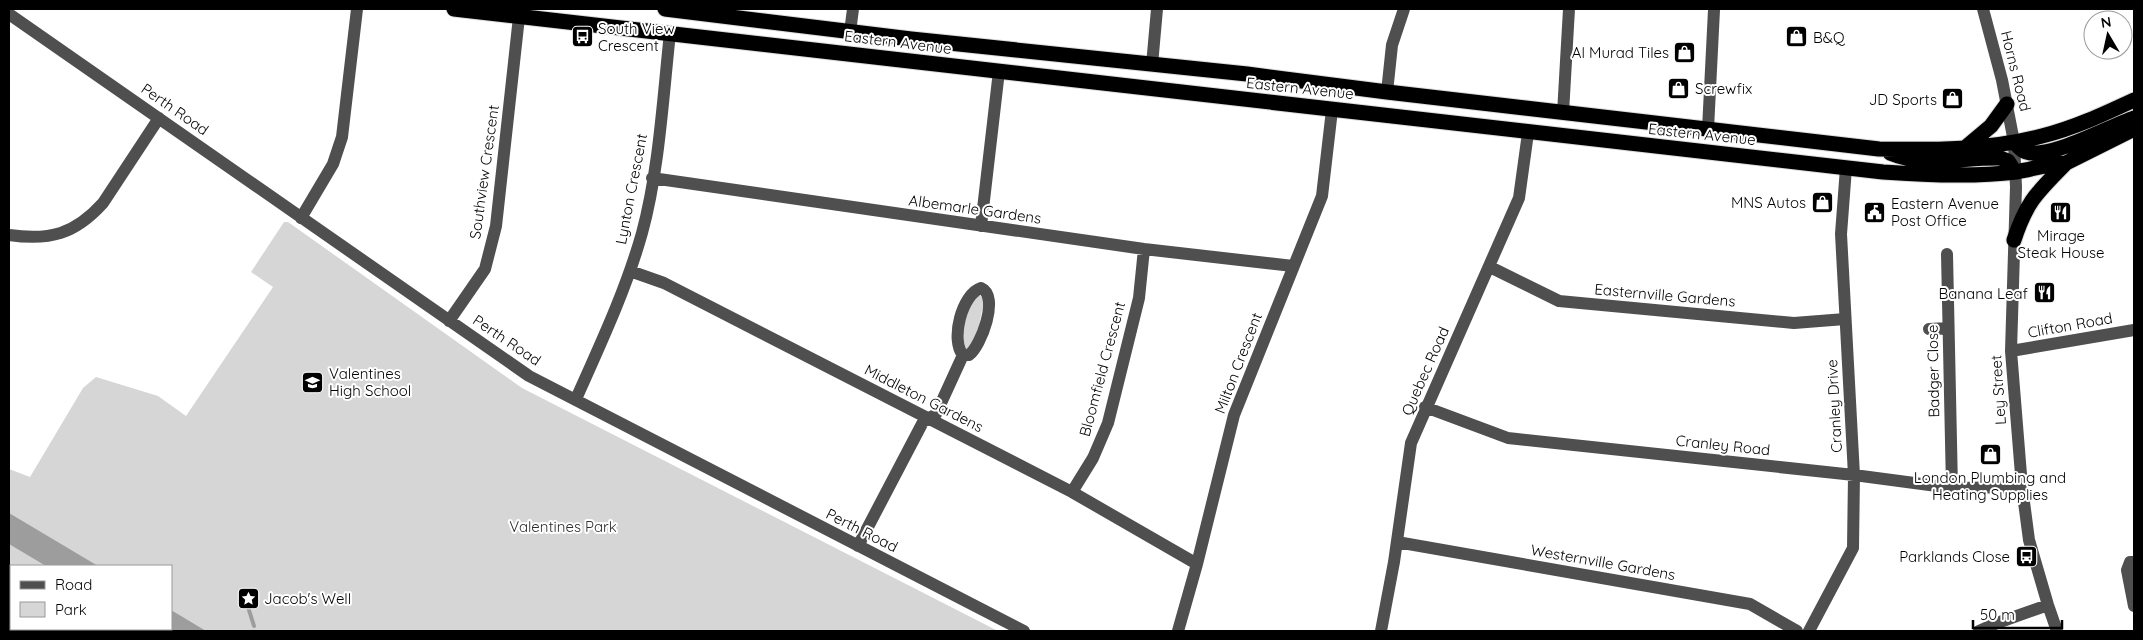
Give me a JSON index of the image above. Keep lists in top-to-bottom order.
{
  "streets": {
    "highway": ["Eastern Avenue"],
    "street": [
      "Horns Road",
      "Perth Road",
      "Southview Crescent",
      "Lynton Crescent",
      "Albemarle Gardens",
      "Easternville Gardens",
      "Clifton Road",
      "Milton Crescent",
      "Bloomfield Crescent",
      "Quebec Road",
      "Badger Close",
      "Ley Street",
      "Middleton Gardens",
      "Cranley Drive",
      "Cranley Road",
      "Westernville Gardens"
    ]
  },
  "crossings": [
    ["Eastern Avenue", "Horns Road"],
    ["Eastern Avenue", "Southview Crescent"],
    ["Eastern Avenue", "Lynton Crescent"],
    ["Eastern Avenue", "Milton Crescent"],
    ["Eastern Avenue", "Quebec Road"],
    ["Eastern Avenue", "Ley Street"],
    ["Eastern Avenue", "Cranley Drive"],
    ["Horns Road", "Ley Street"],
    ["Perth Road", "Southview Crescent"],
    ["Perth Road", "Lynton Crescent"],
    ["Lynton Crescent", "Albemarle Gardens"],
    ["Lynton Crescent", "Middleton Gardens"],
    ["Albemarle Gardens", "Milton Crescent"],
    ["Albemarle Gardens", "Bloomfield Crescent"],
    ["Easternville Gardens", "Quebec Road"],
    ["Easternville Gardens", "Cranley Drive"],
    ["Clifton Road", "Ley Street"],
    ["Milton Crescent", "Middleton Gardens"],
    ["Bloomfield Crescent", "Middleton Gardens"],
    ["Quebec Road", "Cranley Road"],
    ["Quebec Road", "Westernville Gardens"],
    ["Badger Close", "Cranley Road"],
    ["Ley Street", "Cranley Road"],
    ["Cranley Drive", "Cranley Road"]
  ],
  "parks": ["Valentines Park"],
  "places": {
    "bus stop": ["South View Crescent", "Parklands Close"],
    "shop": [
      "B&Q",
      "Al Murad Tiles",
      "Screwfix",
      "JD Sports",
      "MNS Autos",
      "London Plumbing and Heating Supplies"
    ],
    "public building": ["Eastern Avenue Post Office"],
    "restaurant": ["Mirage Steak House", "Banana Leaf"],
    "school or university": ["Valentines High School"],
    "place": ["Jacob's Well"]
  },
  "legend": ["Road", "Park"],
  "scale_bar": "50 m",
  "north": "top"
}
